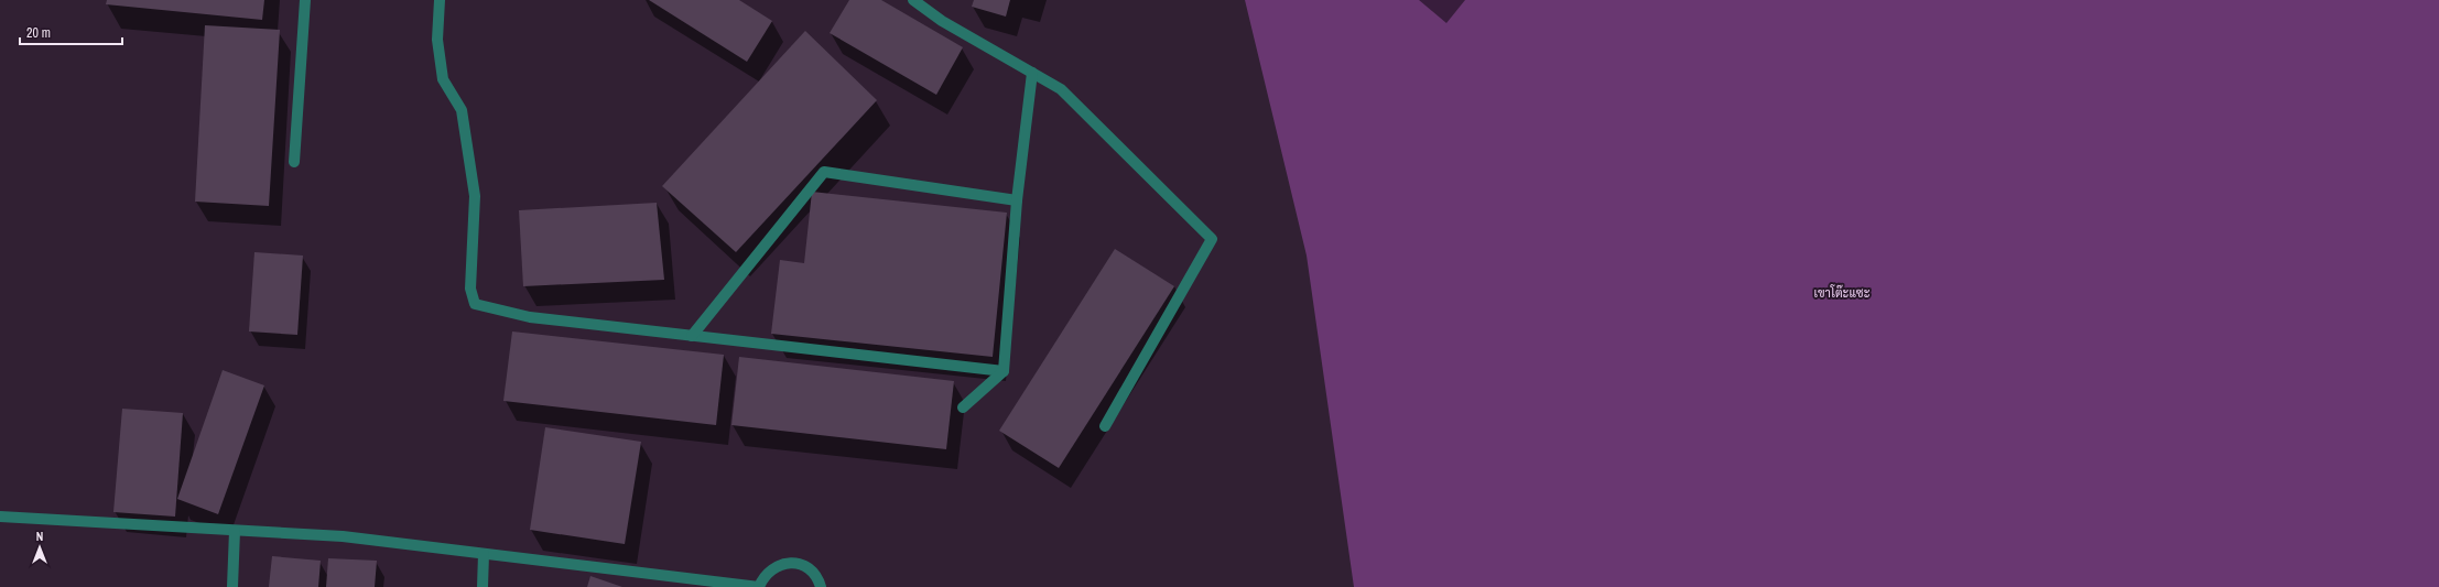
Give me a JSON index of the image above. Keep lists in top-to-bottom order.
{
  "parks": ["เขาโต๊ะแซะ"],
  "scale_bar": "20 m",
  "north": "top"
}
